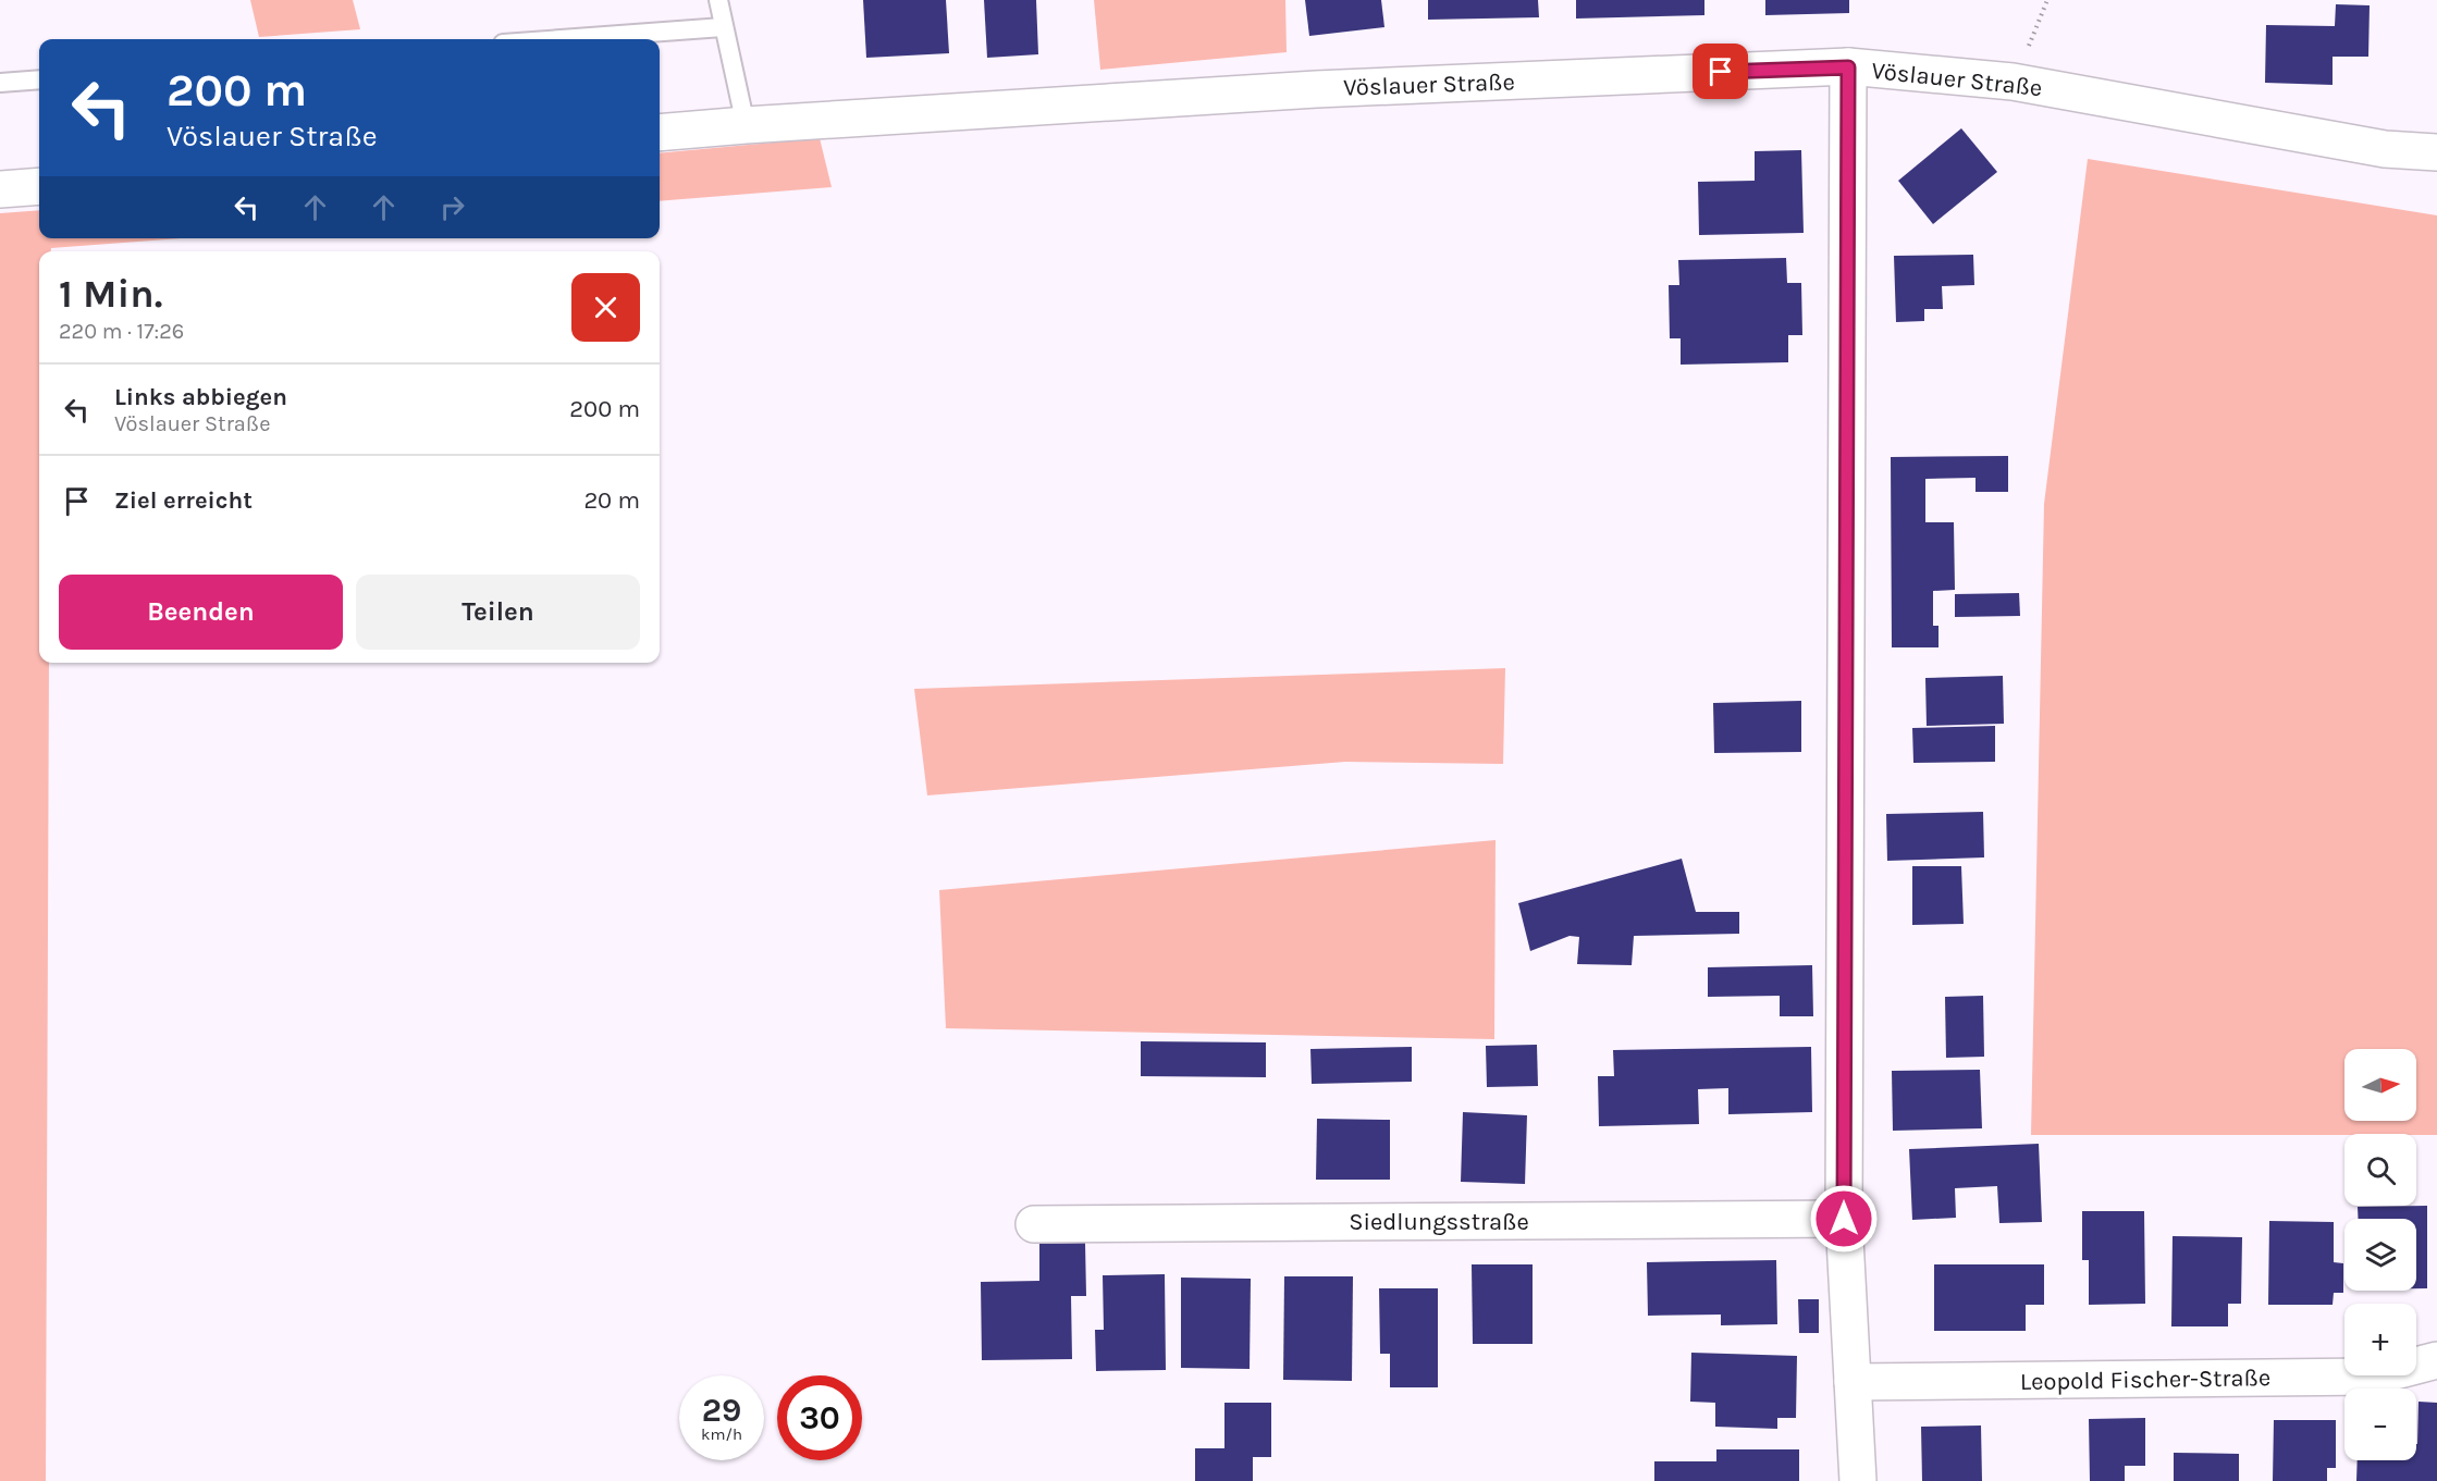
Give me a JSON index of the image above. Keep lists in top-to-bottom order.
{
  "streets": {
    "street": ["Vöslauer Straße", "Siedlungsstraße", "Leopold Fischer-Straße"]
  },
  "north": "right",
  "page": {
    "turn": ["200 m", "Vöslauer Straße"],
    "heading": ["1 Min.", "220 m · 17:26"],
    "list": [
      {
        "name": "Links abbiegen",
        "note": "Vöslauer Straße",
        "value": "200 m"
      },
      {
        "name": "Ziel erreicht",
        "value": "20 m"
      }
    ],
    "buttons": ["Beenden", "Teilen"],
    "map_buttons": ["+", "−"],
    "speed": "29 km/h",
    "limit": "30"
  }
}
